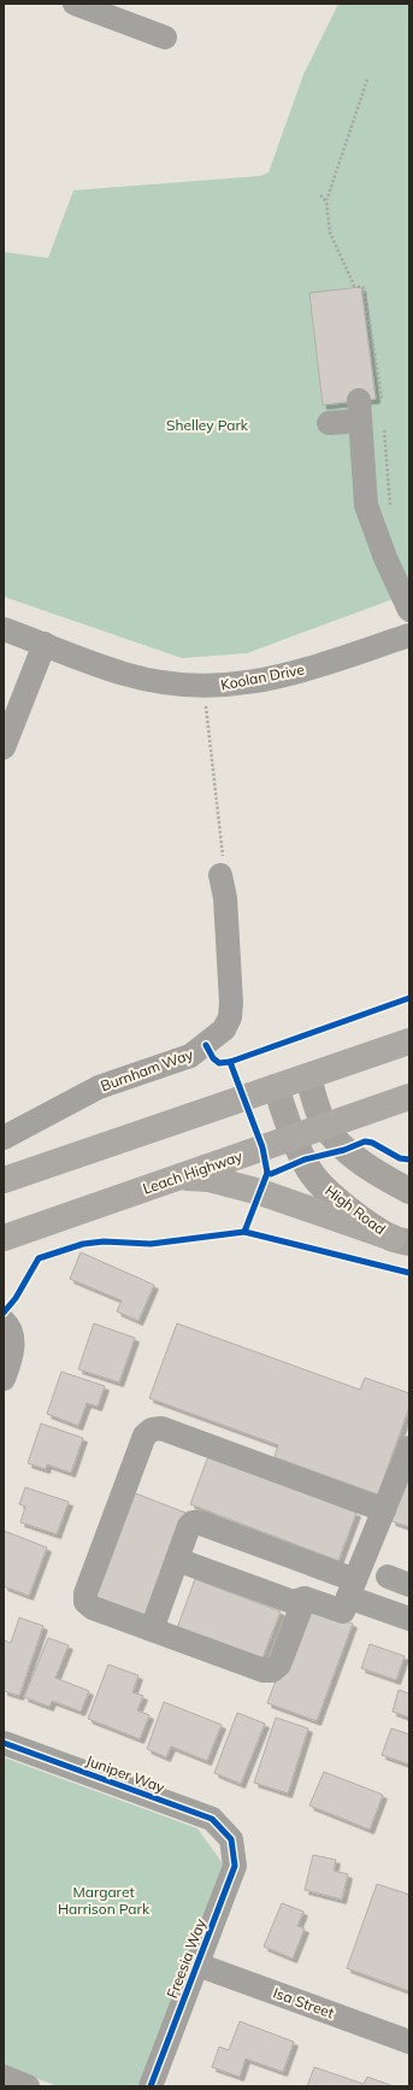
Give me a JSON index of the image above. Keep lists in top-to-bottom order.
{
  "streets": {
    "highway": ["Leach Highway"],
    "main road": ["High Road"],
    "street": [
      "Koolan Drive",
      "Burnham Way",
      "Juniper Way",
      "Freesia Way",
      "Isa Street"
    ]
  },
  "crossings": [
    ["Leach Highway", "High Road"],
    ["Juniper Way", "Freesia Way"],
    ["Freesia Way", "Isa Street"]
  ],
  "parks": ["Shelley Park", "Margaret Harrison Park"]
}
